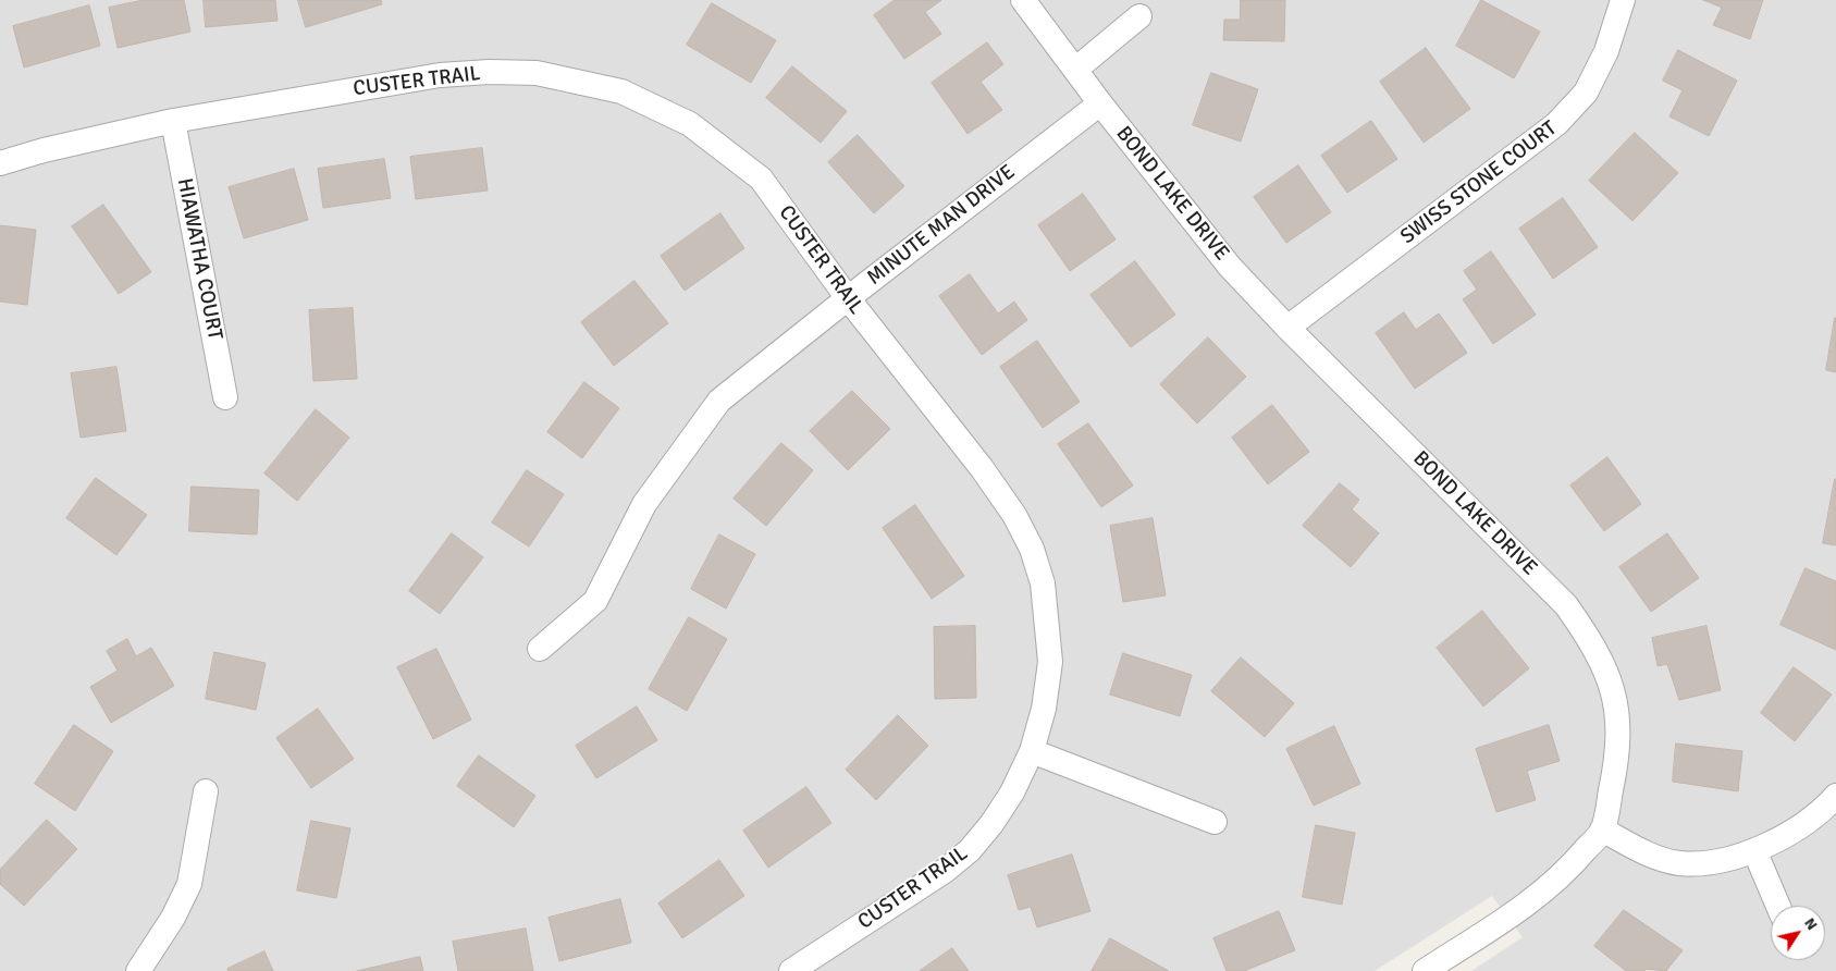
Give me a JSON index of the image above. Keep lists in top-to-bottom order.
{
  "streets": {
    "street": [
      "CUSTER TRAIL",
      "SWISS STONE COURT",
      "BOND LAKE DRIVE",
      "MINUTE MAN DRIVE",
      "HIAWATHA COURT"
    ]
  },
  "crossings": [
    ["CUSTER TRAIL", "MINUTE MAN DRIVE"],
    ["CUSTER TRAIL", "HIAWATHA COURT"],
    ["SWISS STONE COURT", "BOND LAKE DRIVE"],
    ["BOND LAKE DRIVE", "MINUTE MAN DRIVE"]
  ],
  "north": "top right"
}
